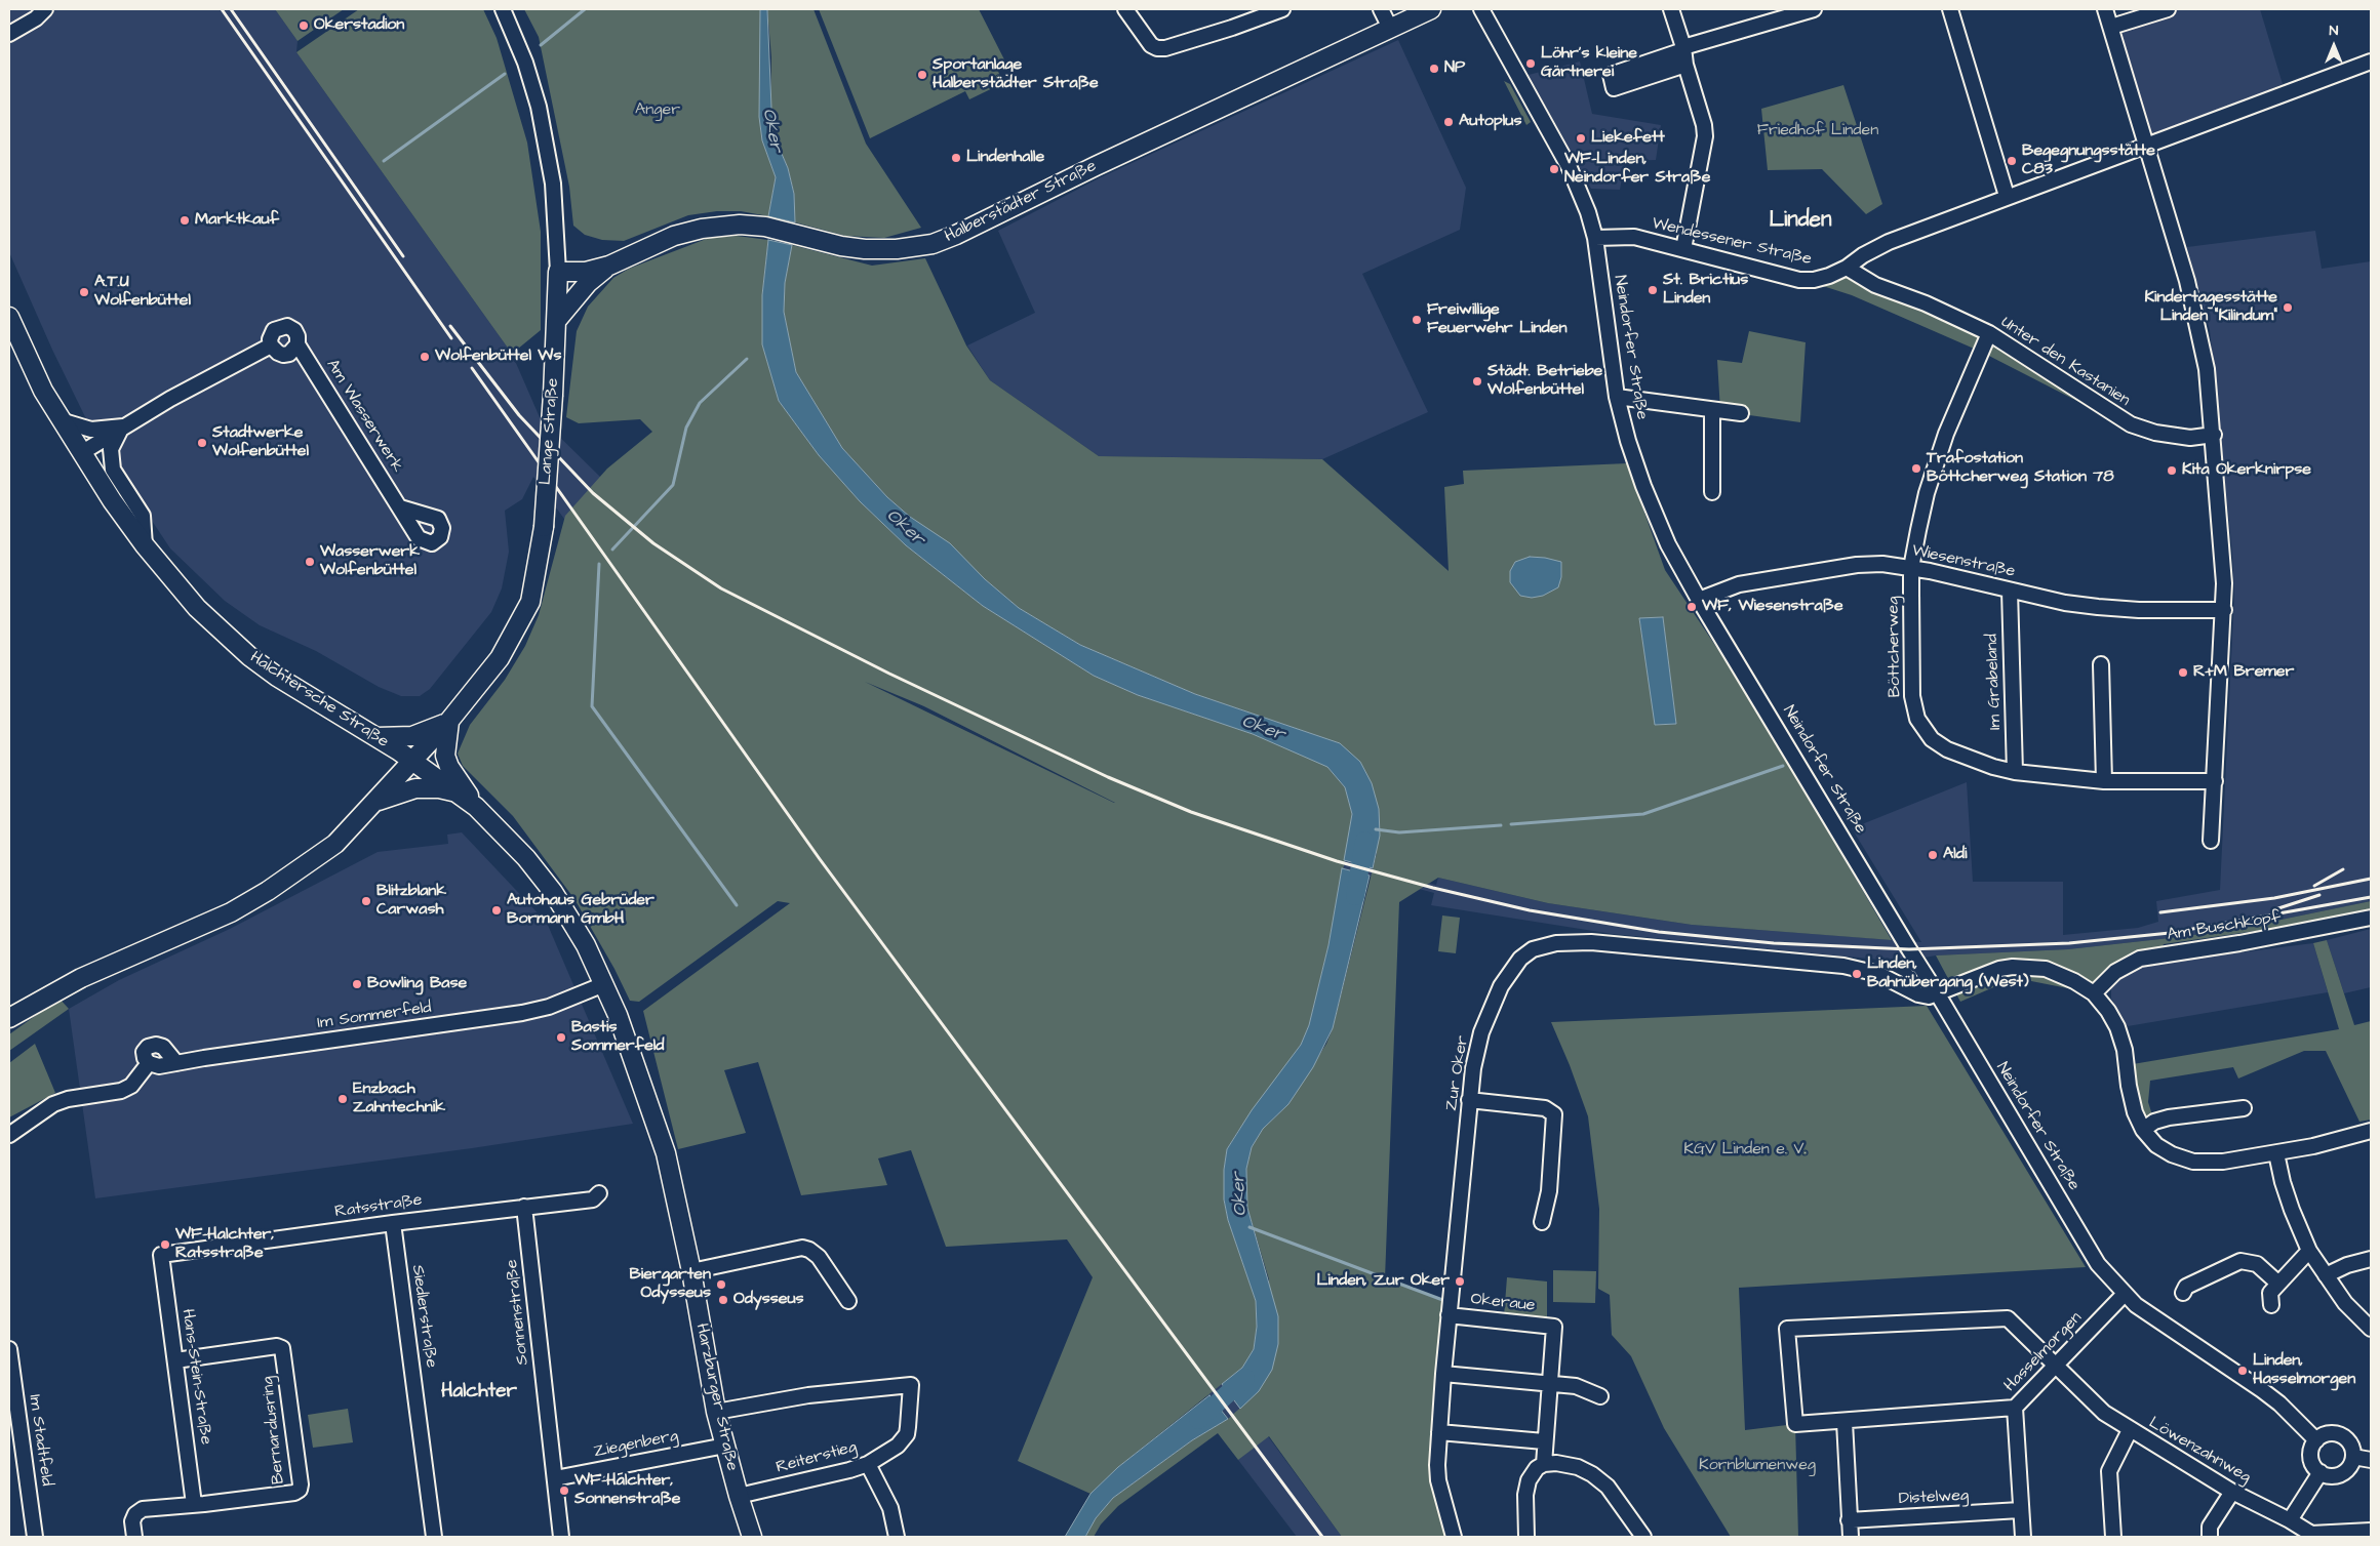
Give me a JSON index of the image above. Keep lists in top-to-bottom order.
{
  "streets": {
    "main road": [
      "Halberstädter Straße",
      "Lange Straße",
      "Halchtersche Straße",
      "Harzburger Straße"
    ],
    "street": [
      "Wendessener Straße",
      "Neindorfer Straße",
      "Unter den Kastanien",
      "Am Wasserwerk",
      "Wiesenstraße",
      "Böttcherweg",
      "Im Grabeland",
      "Am Buschkopf",
      "Im Sommerfeld",
      "Zur Oker",
      "Ratsstraße",
      "Okeraue",
      "Sonnenstraße",
      "Siedlerstraße",
      "Hasselmorgen",
      "Hans-Stein-Straße",
      "Bernardusring",
      "Im Stadtfeld",
      "Ziegenberg",
      "Löwenzahnweg",
      "Reiterstieg",
      "Distelweg"
    ]
  },
  "crossings": [
    ["Halberstädter Straße", "Lange Straße"],
    ["Wendessener Straße", "Neindorfer Straße"],
    ["Wendessener Straße", "Unter den Kastanien"],
    ["Neindorfer Straße", "Wiesenstraße"],
    ["Neindorfer Straße", "Zur Oker"],
    ["Neindorfer Straße", "Hasselmorgen"],
    ["Unter den Kastanien", "Böttcherweg"],
    ["Am Wasserwerk", "Halchtersche Straße"],
    ["Lange Straße", "Halchtersche Straße"],
    ["Lange Straße", "Harzburger Straße"],
    ["Wiesenstraße", "Böttcherweg"],
    ["Wiesenstraße", "Im Grabeland"],
    ["Böttcherweg", "Im Grabeland"],
    ["Halchtersche Straße", "Harzburger Straße"],
    ["Im Sommerfeld", "Harzburger Straße"],
    ["Zur Oker", "Okeraue"],
    ["Ratsstraße", "Sonnenstraße"],
    ["Ratsstraße", "Siedlerstraße"],
    ["Ratsstraße", "Hans-Stein-Straße"],
    ["Sonnenstraße", "Ziegenberg"],
    ["Hasselmorgen", "Löwenzahnweg"],
    ["Hasselmorgen", "Distelweg"],
    ["Hans-Stein-Straße", "Bernardusring"],
    ["Harzburger Straße", "Ziegenberg"],
    ["Harzburger Straße", "Reiterstieg"]
  ],
  "districts": ["Linden", "Halchter"],
  "water": ["Oker"],
  "parks": [
    "Anger",
    "Friedhof Linden",
    "KGV Linden e. V.",
    "Kornblumenweg"
  ],
  "places": [
    "Okerstadion",
    "Löhr's kleine Gärtnerei",
    "NP",
    "Sportanlage Halberstädter Straße",
    "Autoplus",
    "Liekefett",
    "Lindenhalle",
    "Begegnungsstätte C83",
    "WF-Linden, Neindorfer Straße",
    "Marktkauf",
    "St. Brictius Linden",
    "A.T.U Wolfenbüttel",
    "Kindertagesstätte Linden \"Kilindum\"",
    "Freiwillige Feuerwehr Linden",
    "Wolfenbüttel Ws",
    "Städt. Betriebe Wolfenbüttel",
    "Stadtwerke Wolfenbüttel",
    "Trafostation Böttcherweg Station 78",
    "Kita Okerknirpse",
    "Wasserwerk Wolfenbüttel",
    "WF, Wiesenstraße",
    "R+M Bremer",
    "Aldi",
    "Blitzblank Carwash",
    "Autohaus Gebrüder Bormann GmbH",
    "Linden, Bahnübergang (West)",
    "Bowling Base",
    "Bastis Sommerfeld",
    "Enzbach Zahntechnik",
    "WF-Halchter, Ratsstraße",
    "Linden, Zur Oker",
    "Biergarten Odysseus",
    "Odysseus",
    "Linden, Hasselmorgen",
    "WF-Halchter, Sonnenstraße"
  ],
  "north": "top"
}
